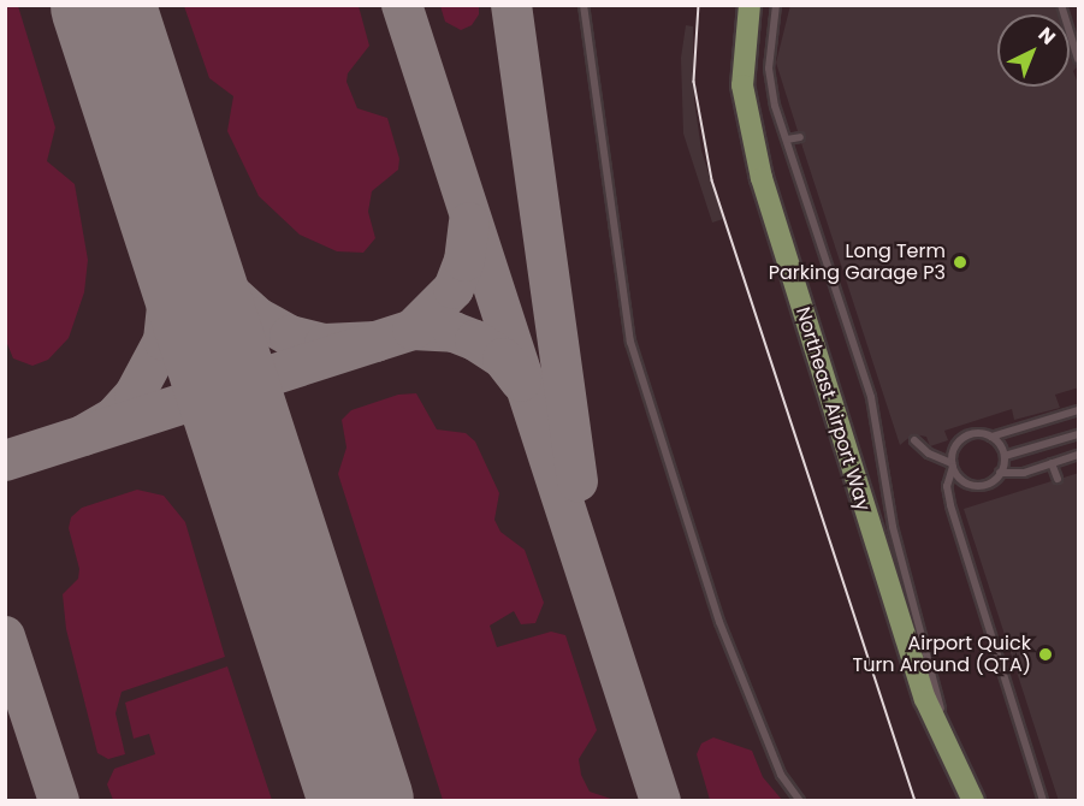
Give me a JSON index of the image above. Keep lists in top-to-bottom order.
{
  "streets": {
    "main road": ["Northeast Airport Way"]
  },
  "places": ["Long Term Parking Garage P3", "Airport Quick Turn Around (QTA)"],
  "north": "top right"
}
